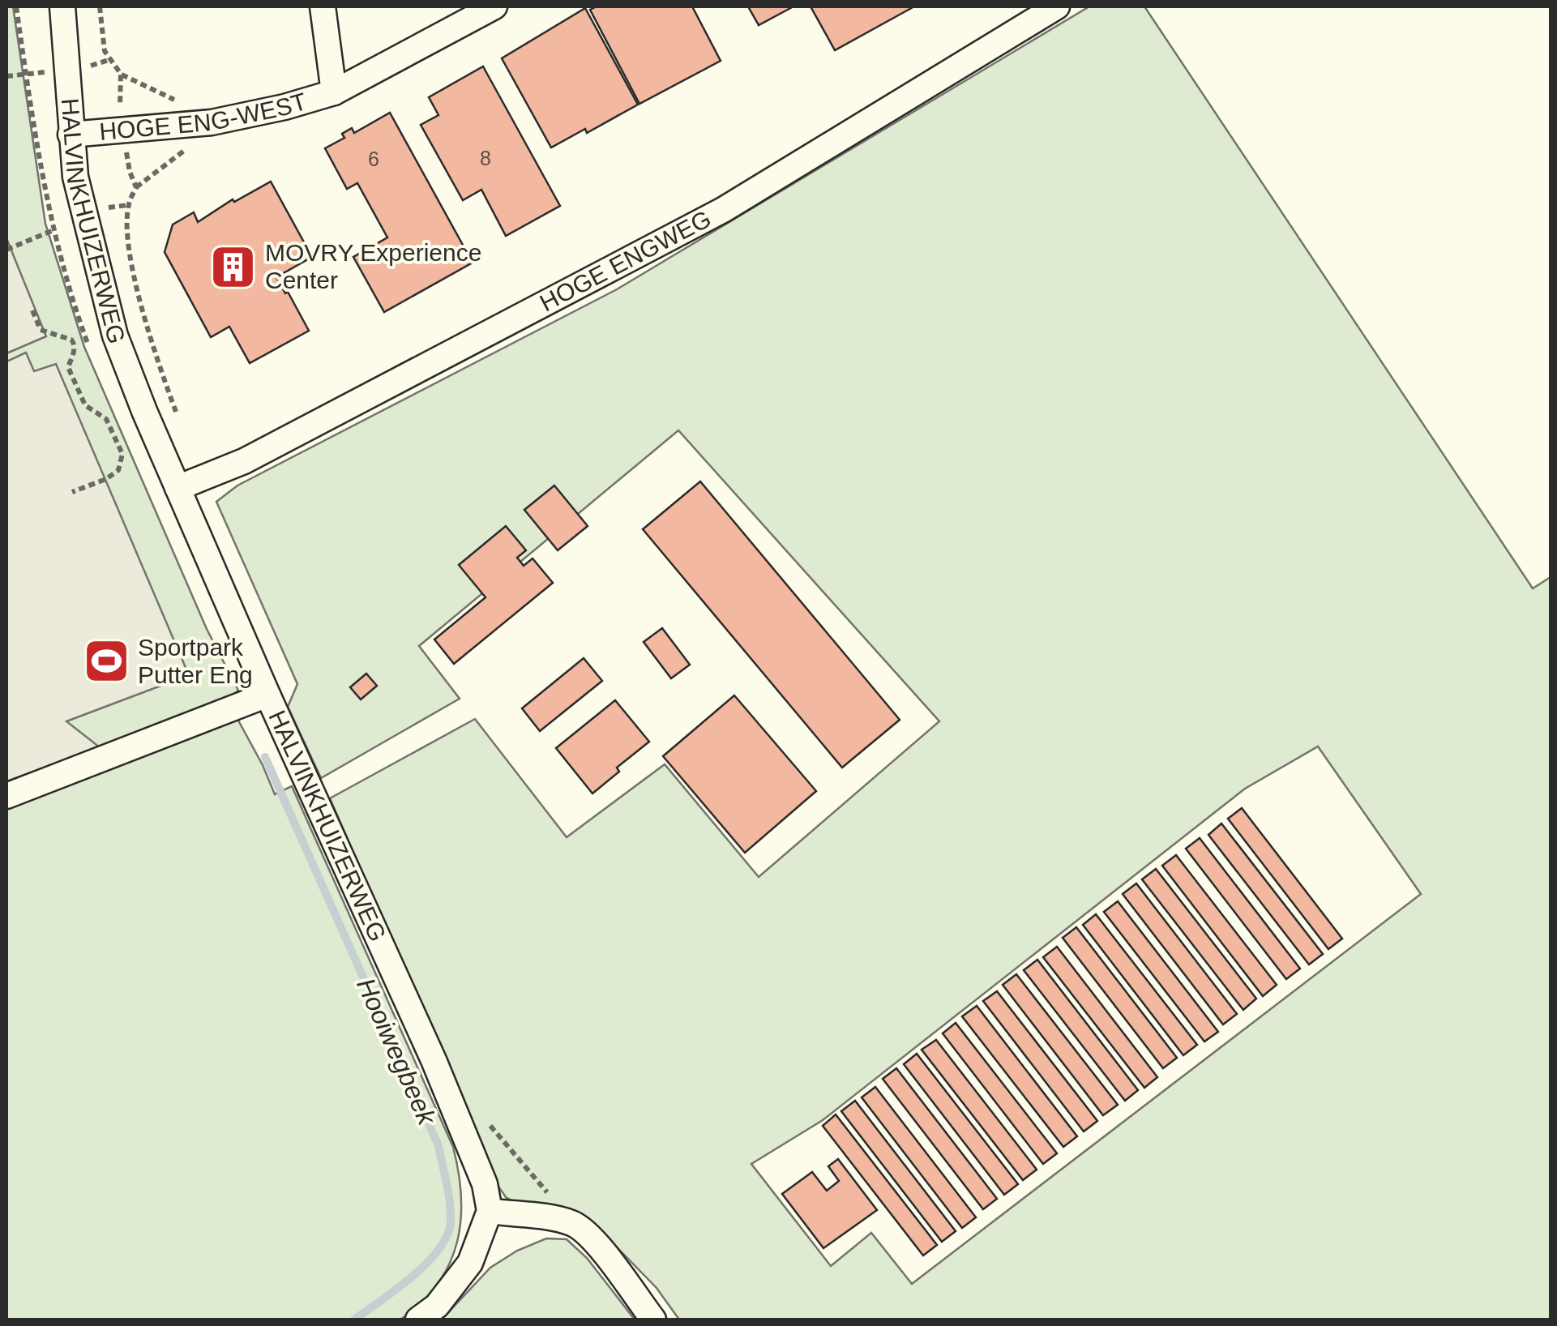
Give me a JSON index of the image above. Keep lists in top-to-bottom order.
{
  "streets": {
    "street": ["HOGE ENG-WEST", "HALVINKHUIZERWEG", "HOGE ENGWEG"]
  },
  "crossings": [
    ["HOGE ENG-WEST", "HALVINKHUIZERWEG"],
    ["HALVINKHUIZERWEG", "HOGE ENGWEG"]
  ],
  "water": ["Hooiwegbeek"],
  "places": {
    "building": ["MOVRY Experience Center"],
    "sports": ["Sportpark Putter Eng"]
  },
  "house_numbers": ["8", "6"]
}
